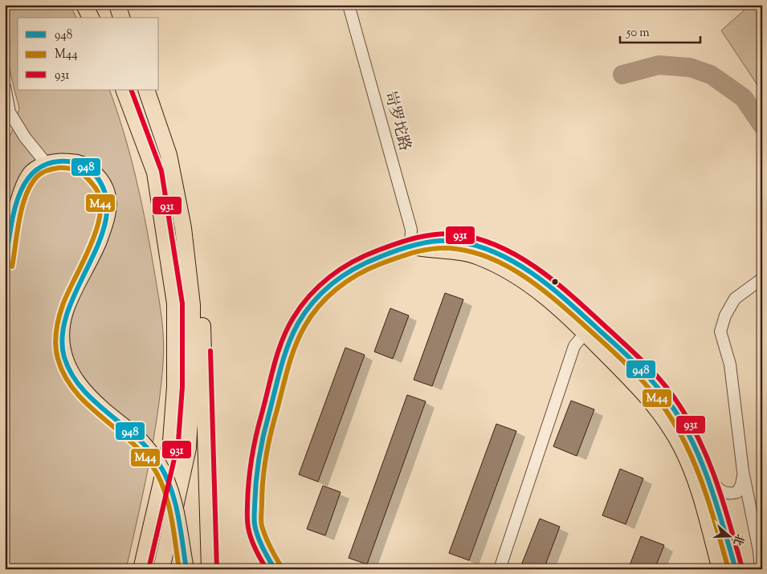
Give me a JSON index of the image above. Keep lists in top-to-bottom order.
{
  "streets": {
    "street": ["岢罗坨路"]
  },
  "lines": ["transit line 931", "transit line 948", "transit line M44"],
  "legend": ["948", "M44", "931"],
  "scale_bar": "50 m",
  "north": "right"
}
